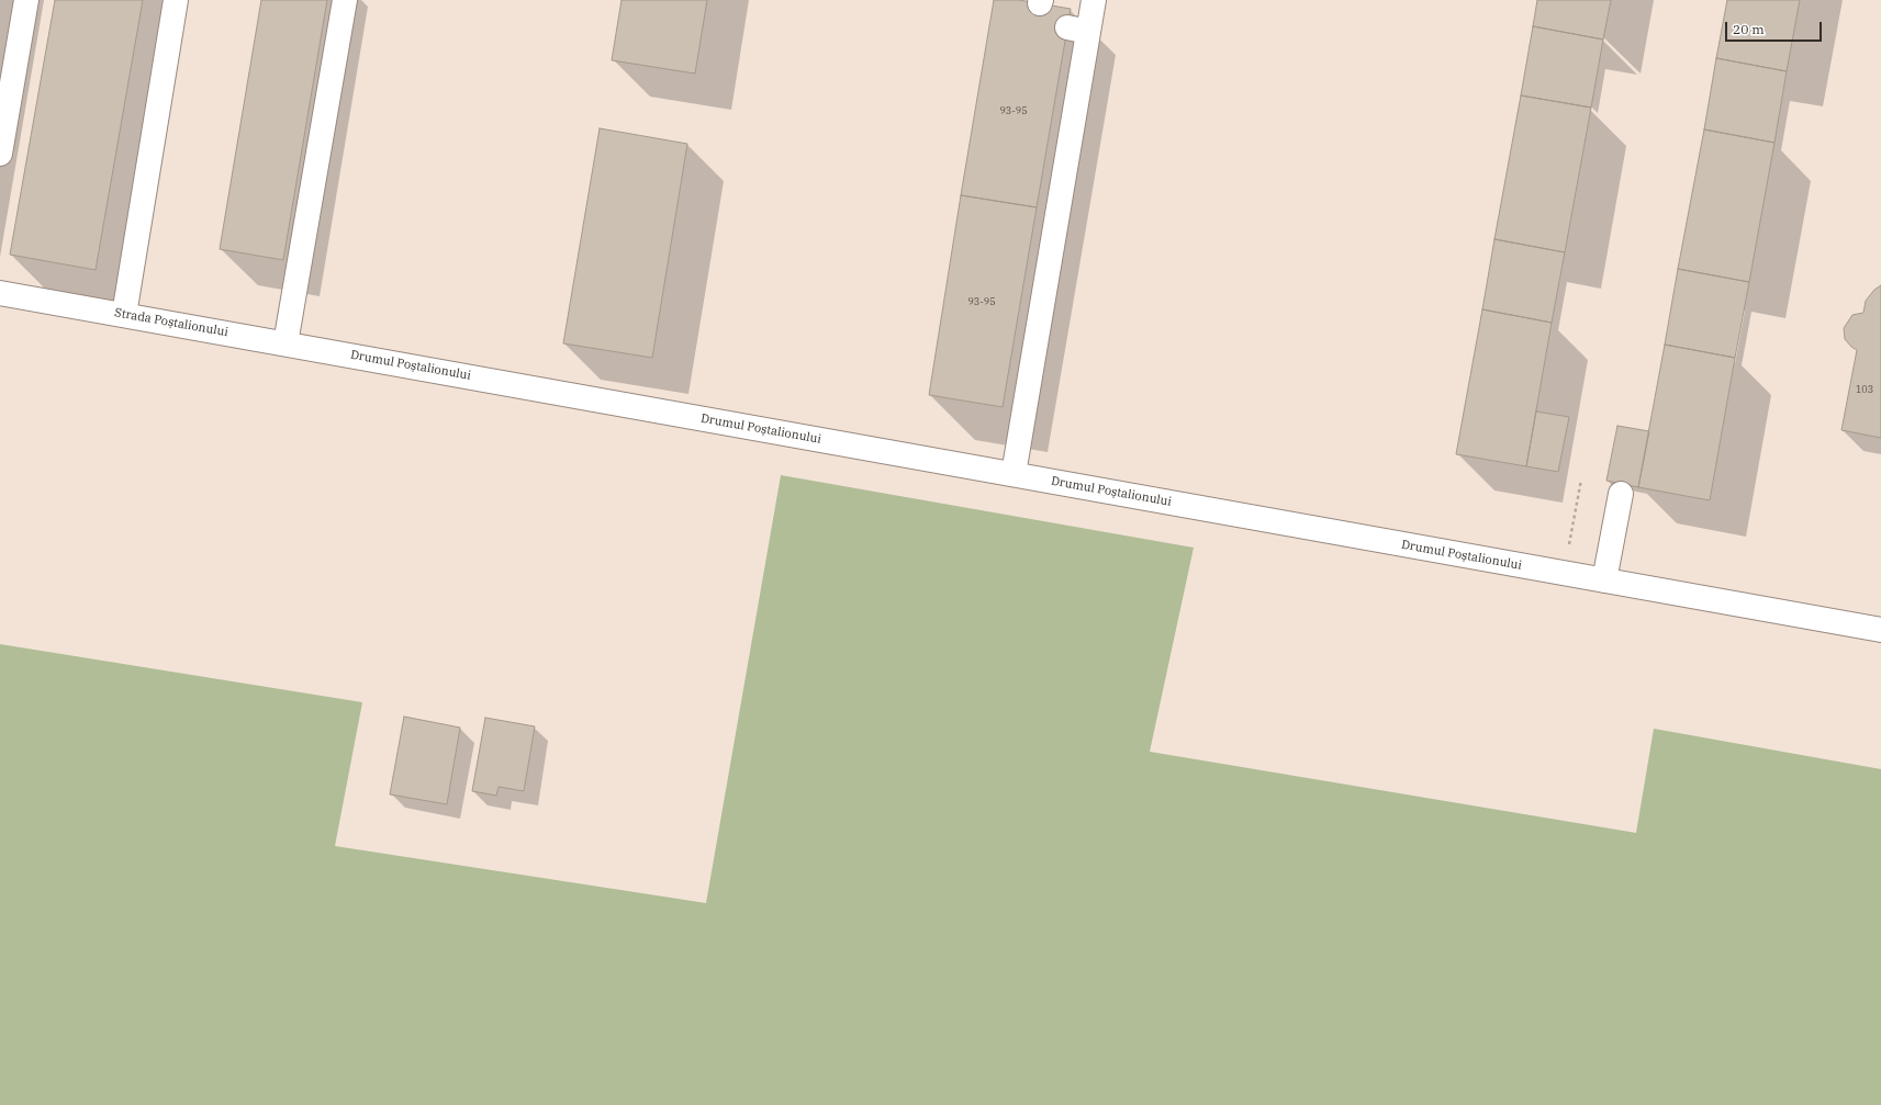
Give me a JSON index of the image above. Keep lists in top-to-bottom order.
{
  "streets": {
    "street": ["Strada Poștalionului", "Drumul Poștalionului"]
  },
  "crossings": [
    ["Strada Poștalionului", "Drumul Poștalionului"]
  ],
  "house_numbers": ["93-95", "93-95", "103"],
  "scale_bar": "20 m"
}
